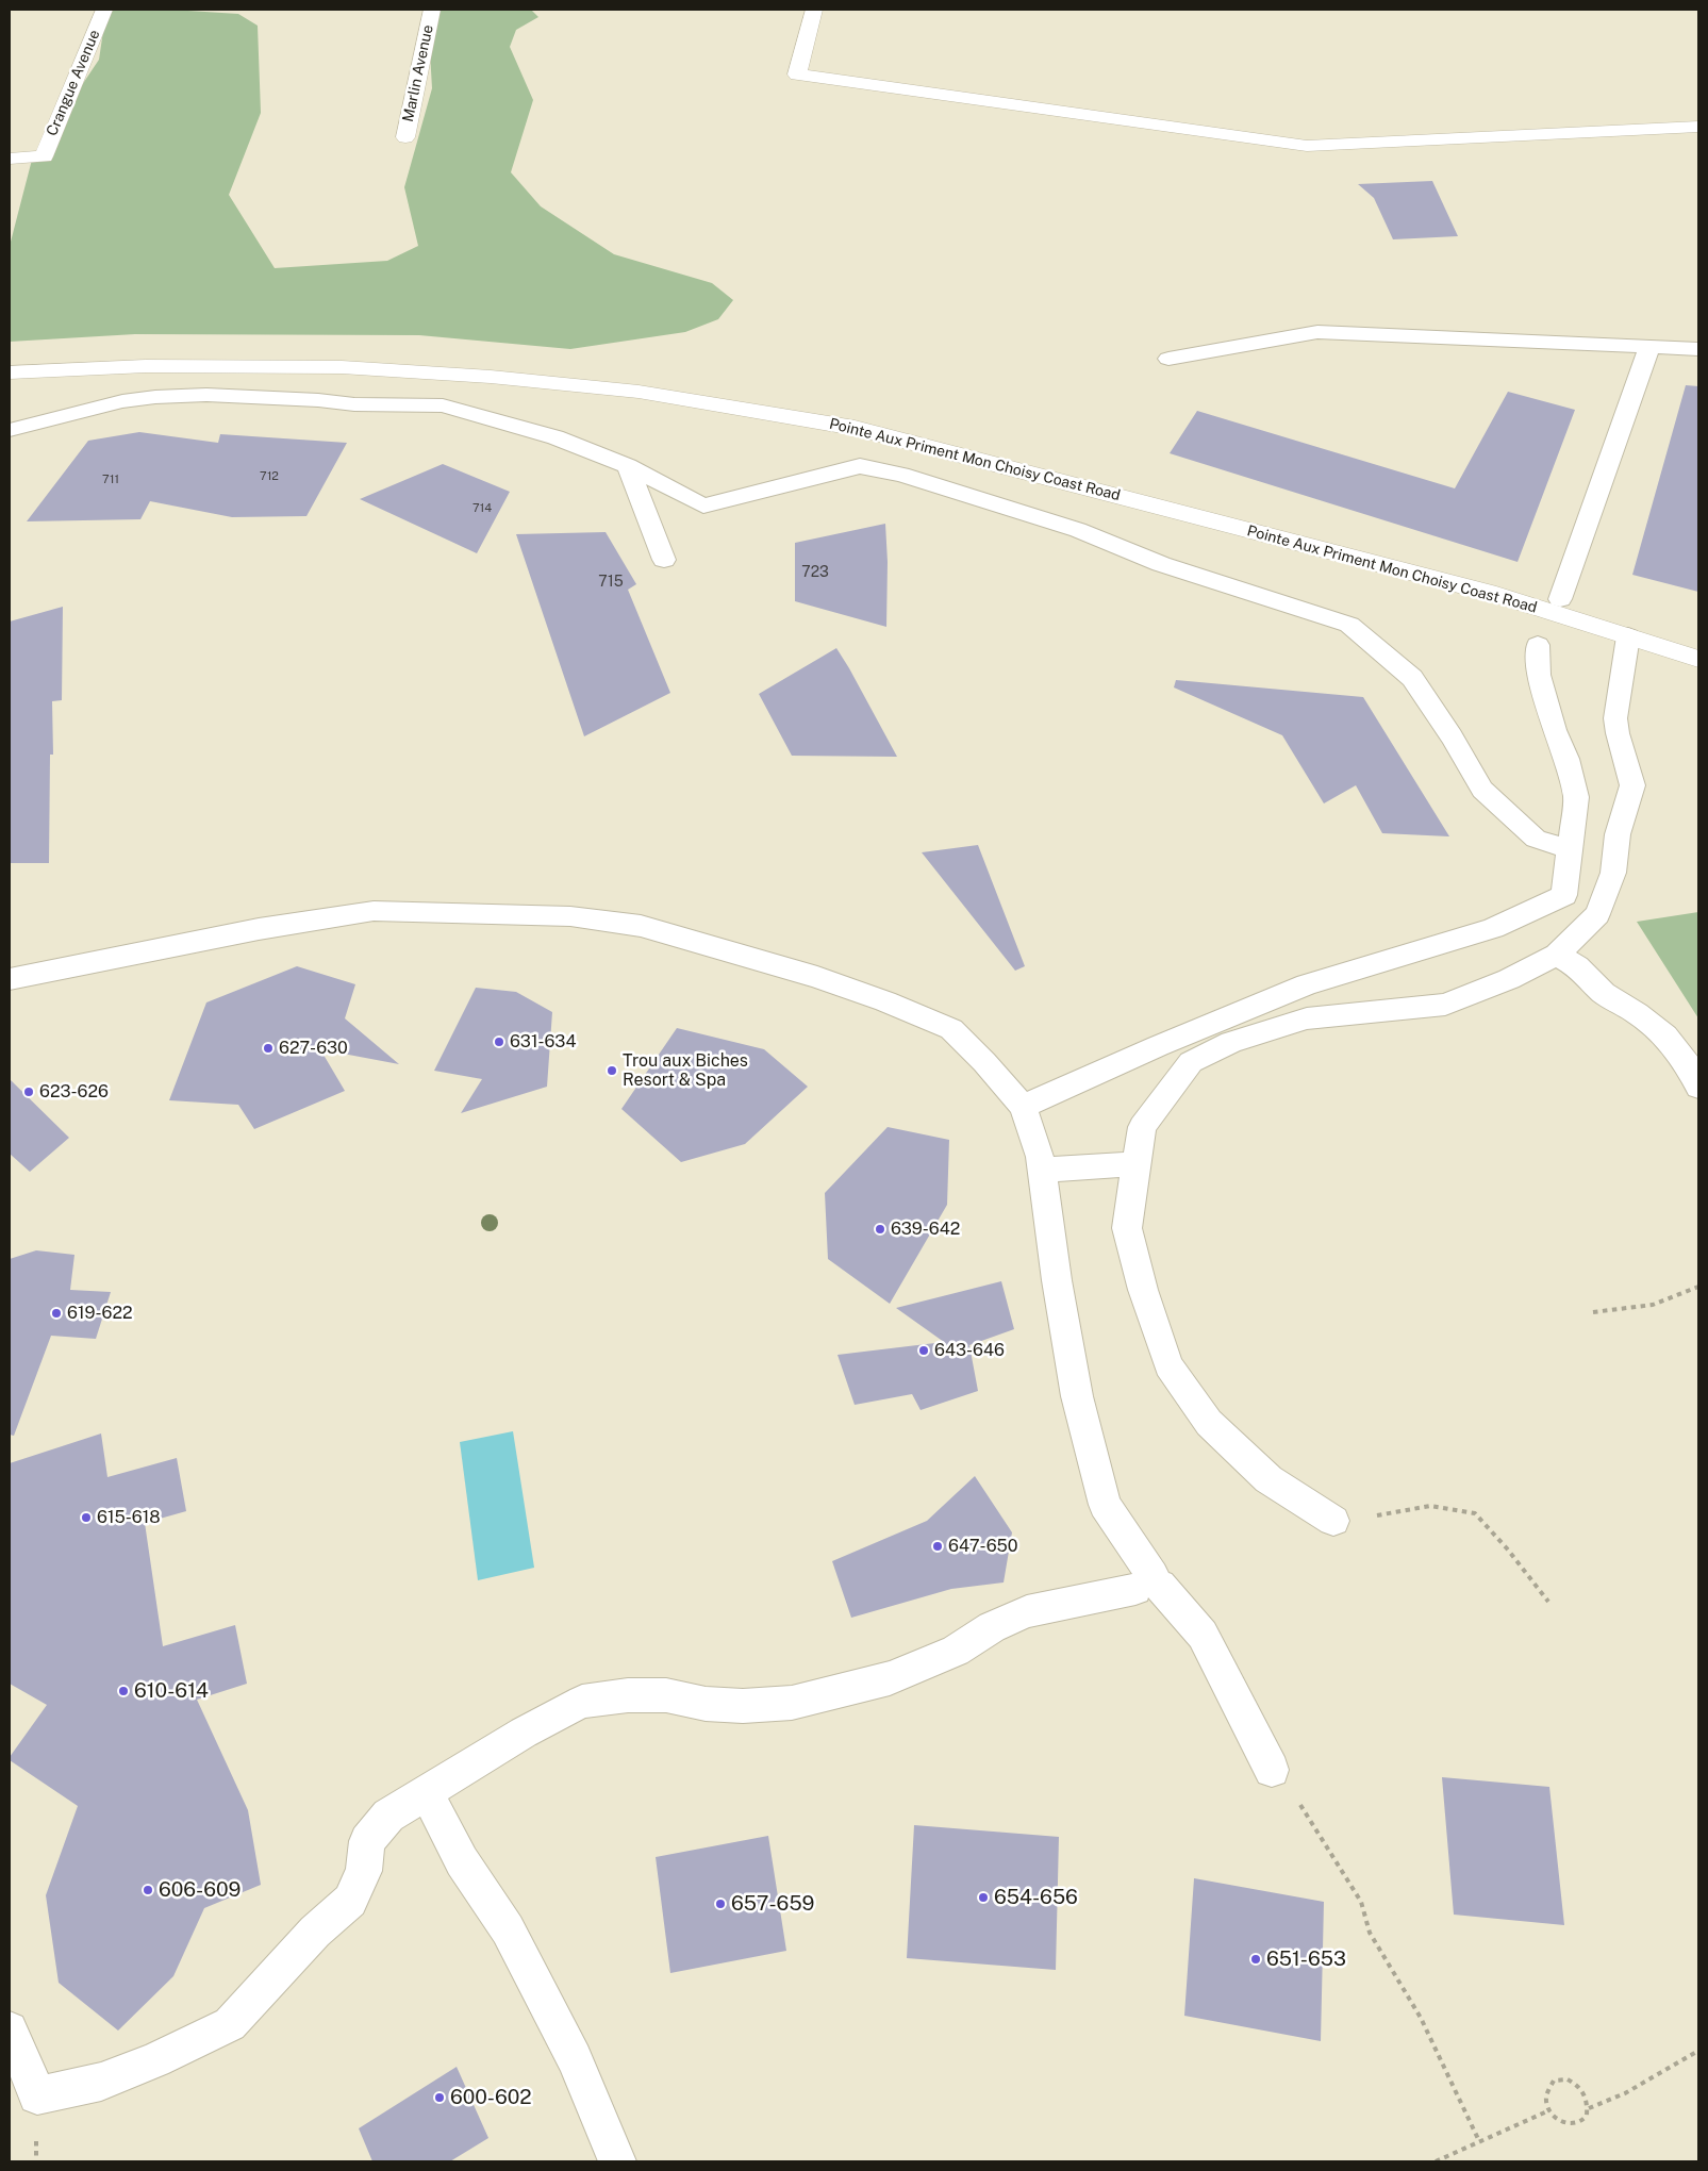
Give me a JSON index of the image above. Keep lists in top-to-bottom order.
{
  "streets": {
    "street": ["Marlin Avenue", "Crangue Avenue", "Pointe Aux Priment Mon Choisy Coast Road"]
  },
  "places": [
    "631-634",
    "627-630",
    "Trou aux Biches Resort & Spa",
    "623-626",
    "639-642",
    "619-622",
    "643-646",
    "615-618",
    "647-650",
    "610-614",
    "606-609",
    "654-656",
    "657-659",
    "651-653",
    "600-602"
  ],
  "house_numbers": [
    "712",
    "711",
    "714",
    "723",
    "715"
  ]
}
